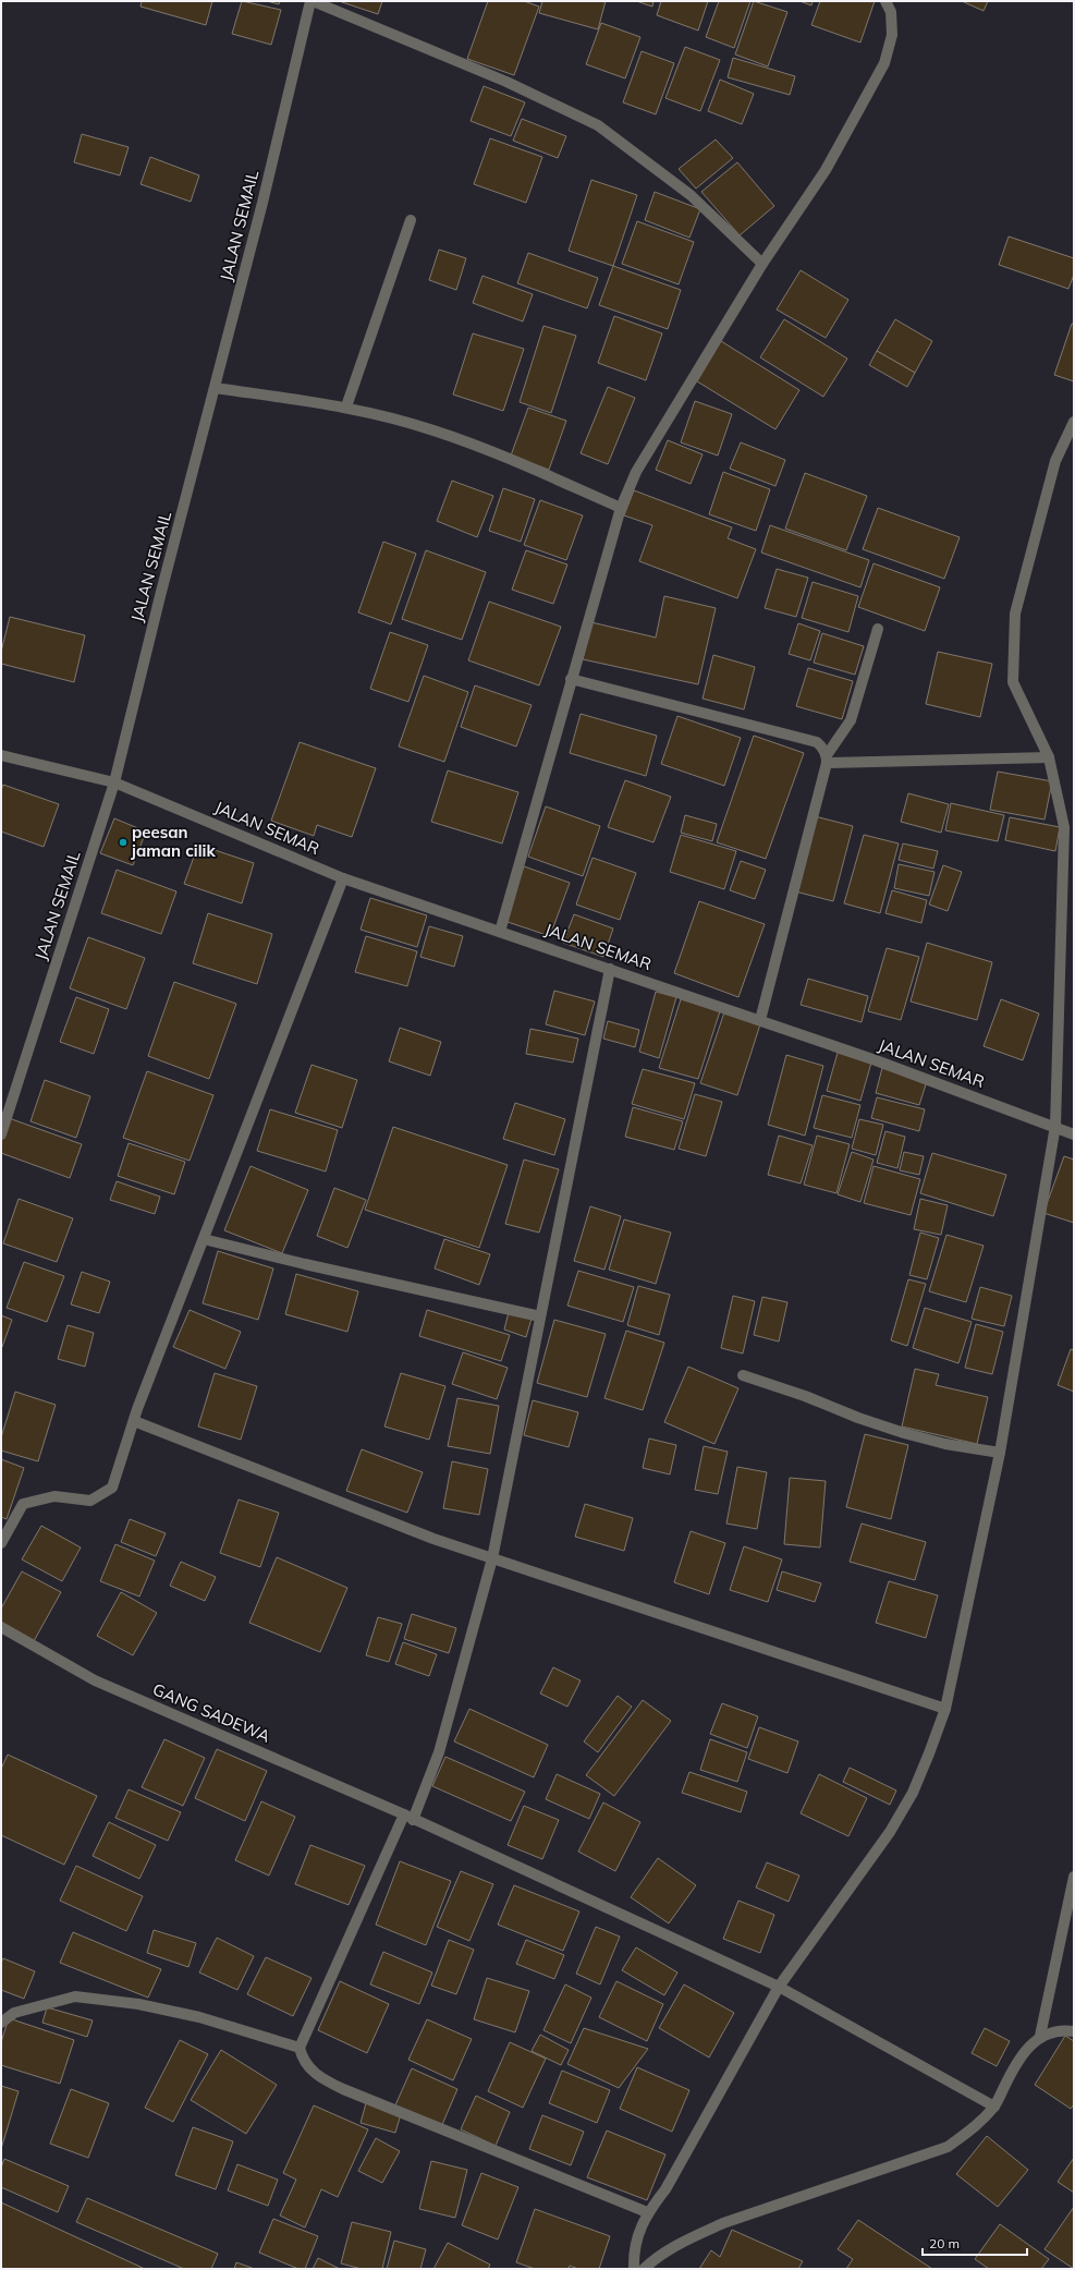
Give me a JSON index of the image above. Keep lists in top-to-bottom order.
{
  "streets": {
    "street": ["JALAN SEMAIL", "JALAN SEMAR", "GANG SADEWA"]
  },
  "crossings": [
    ["JALAN SEMAIL", "JALAN SEMAR"]
  ],
  "places": ["peesan jaman cilik"],
  "scale_bar": "20 m"
}
